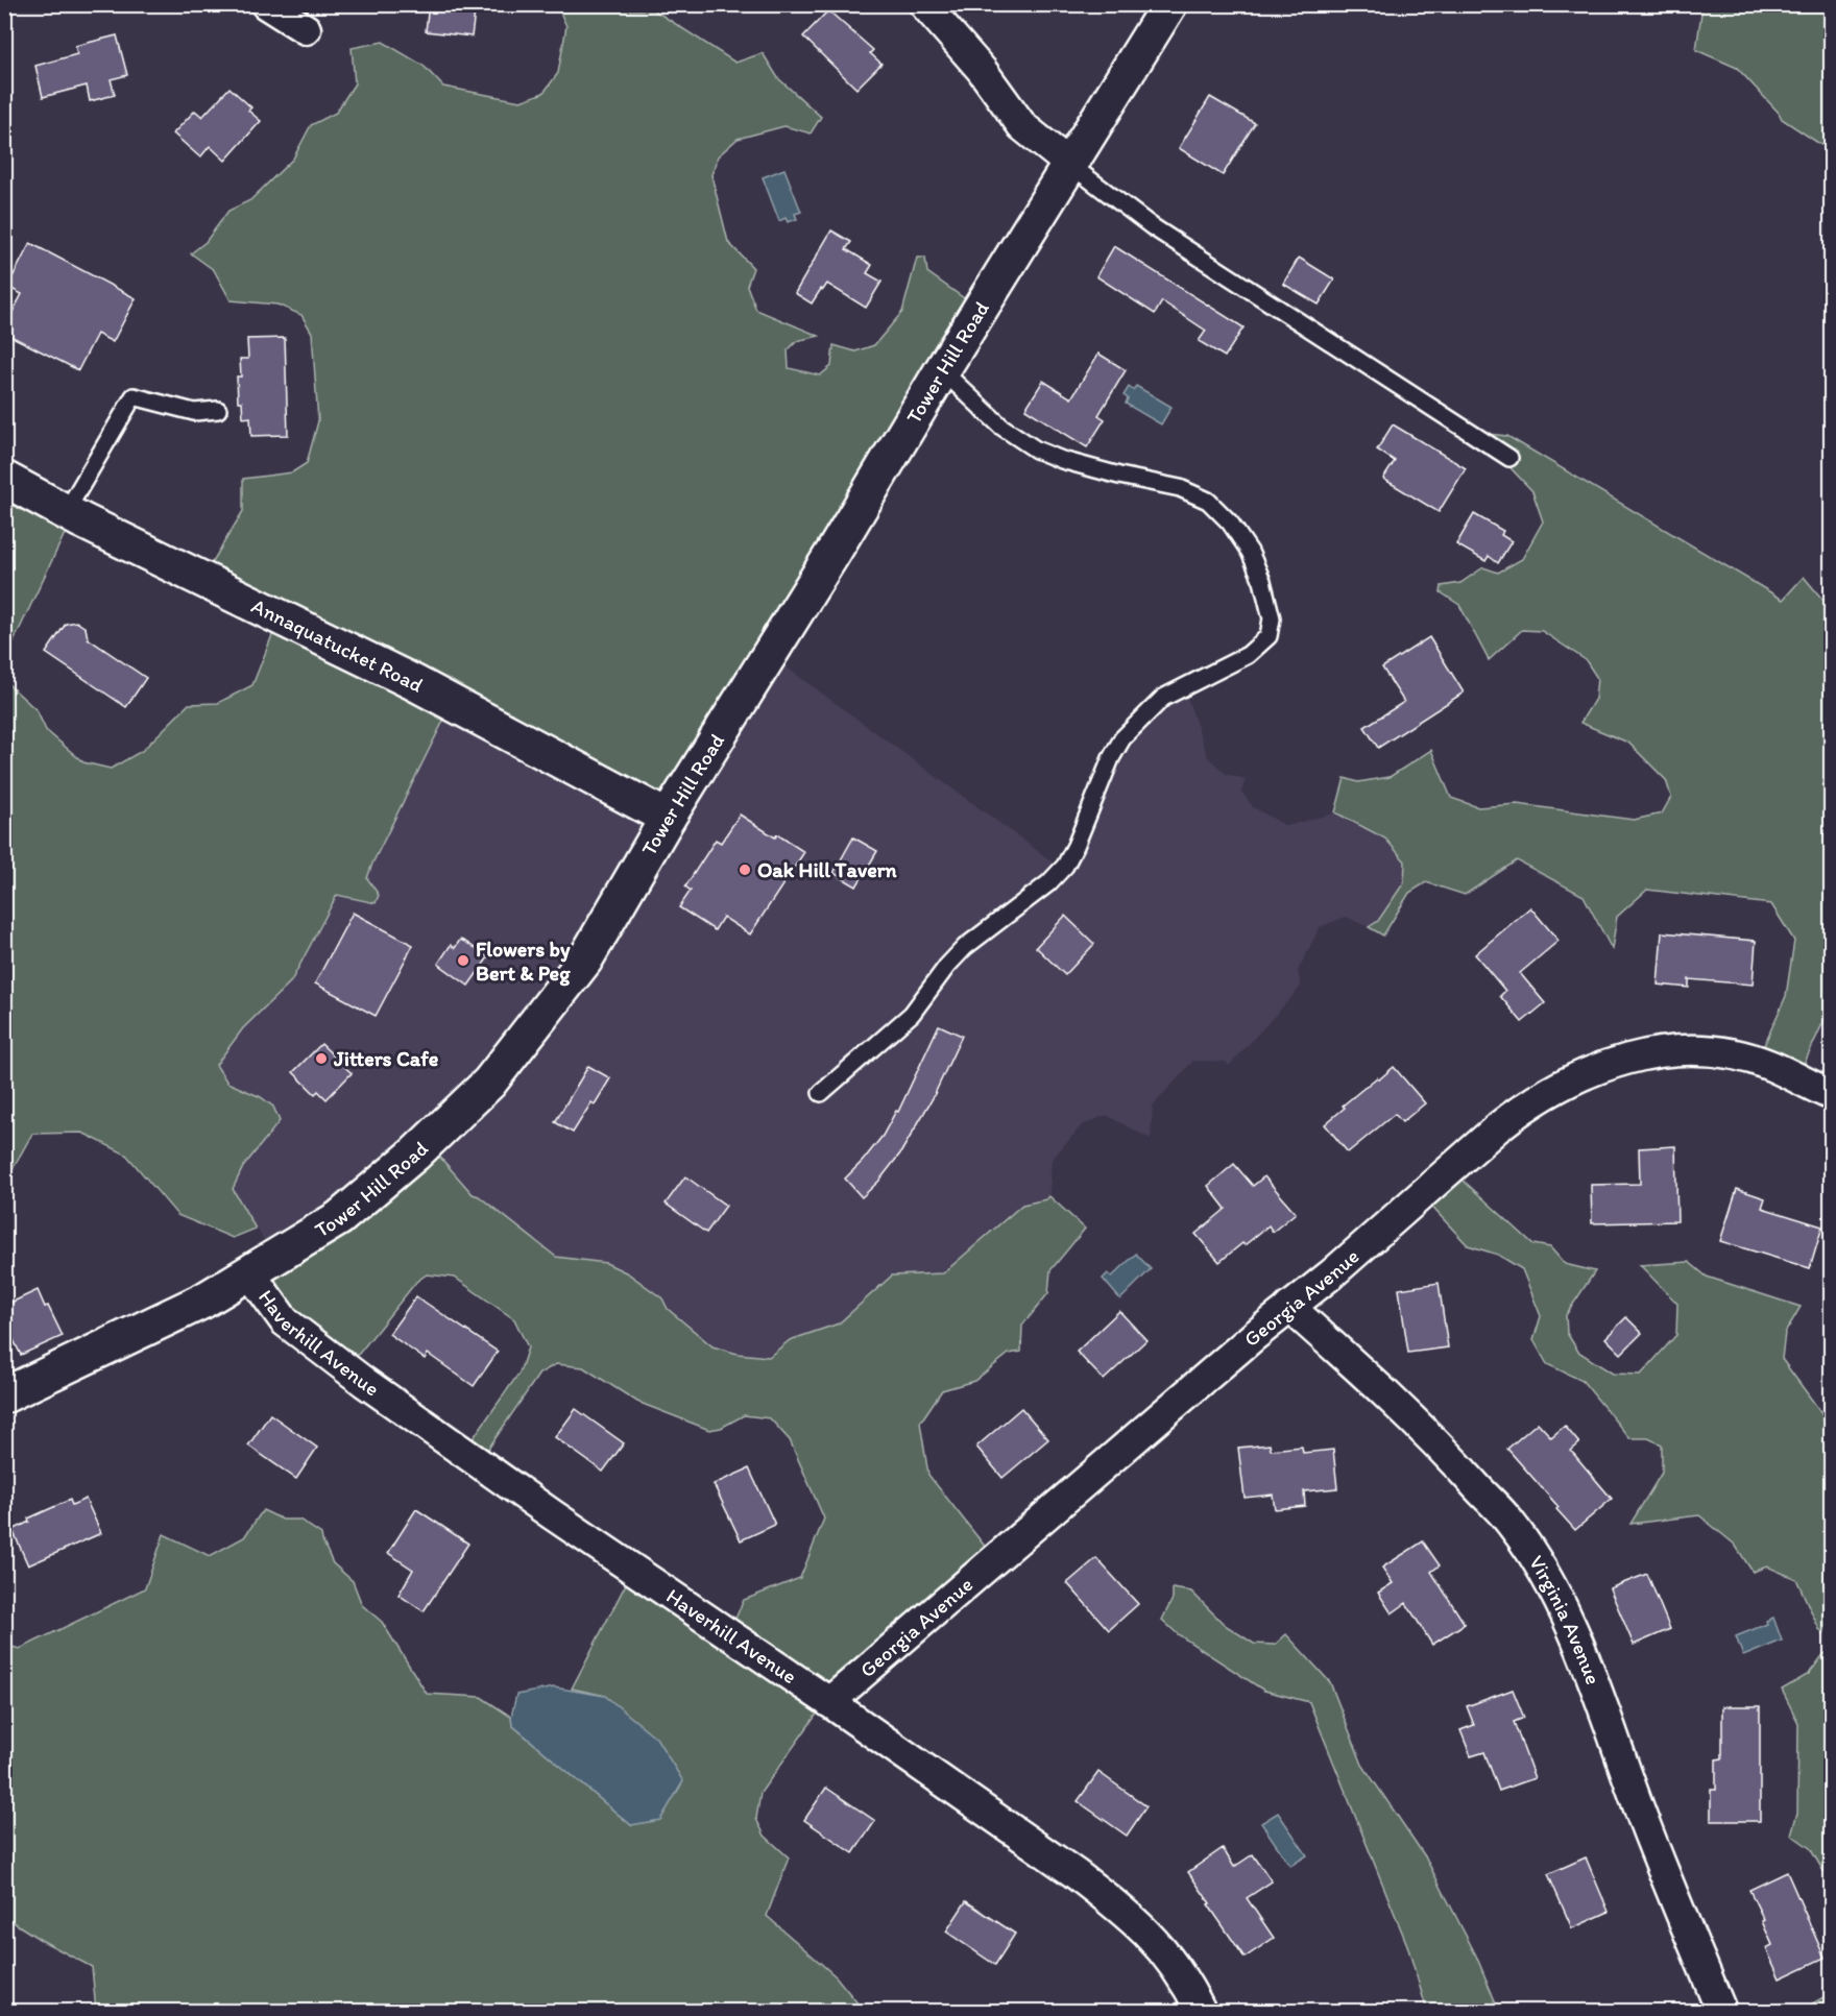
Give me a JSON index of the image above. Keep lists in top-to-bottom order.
{
  "streets": {
    "main road": ["Tower Hill Road", "Annaquatucket Road"],
    "street": ["Georgia Avenue", "Haverhill Avenue", "Virginia Avenue"]
  },
  "crossings": [
    ["Tower Hill Road", "Annaquatucket Road"],
    ["Tower Hill Road", "Haverhill Avenue"],
    ["Georgia Avenue", "Haverhill Avenue"],
    ["Georgia Avenue", "Virginia Avenue"]
  ],
  "places": ["Oak Hill Tavern", "Flowers by Bert & Peg", "Jitters Cafe"]
}
